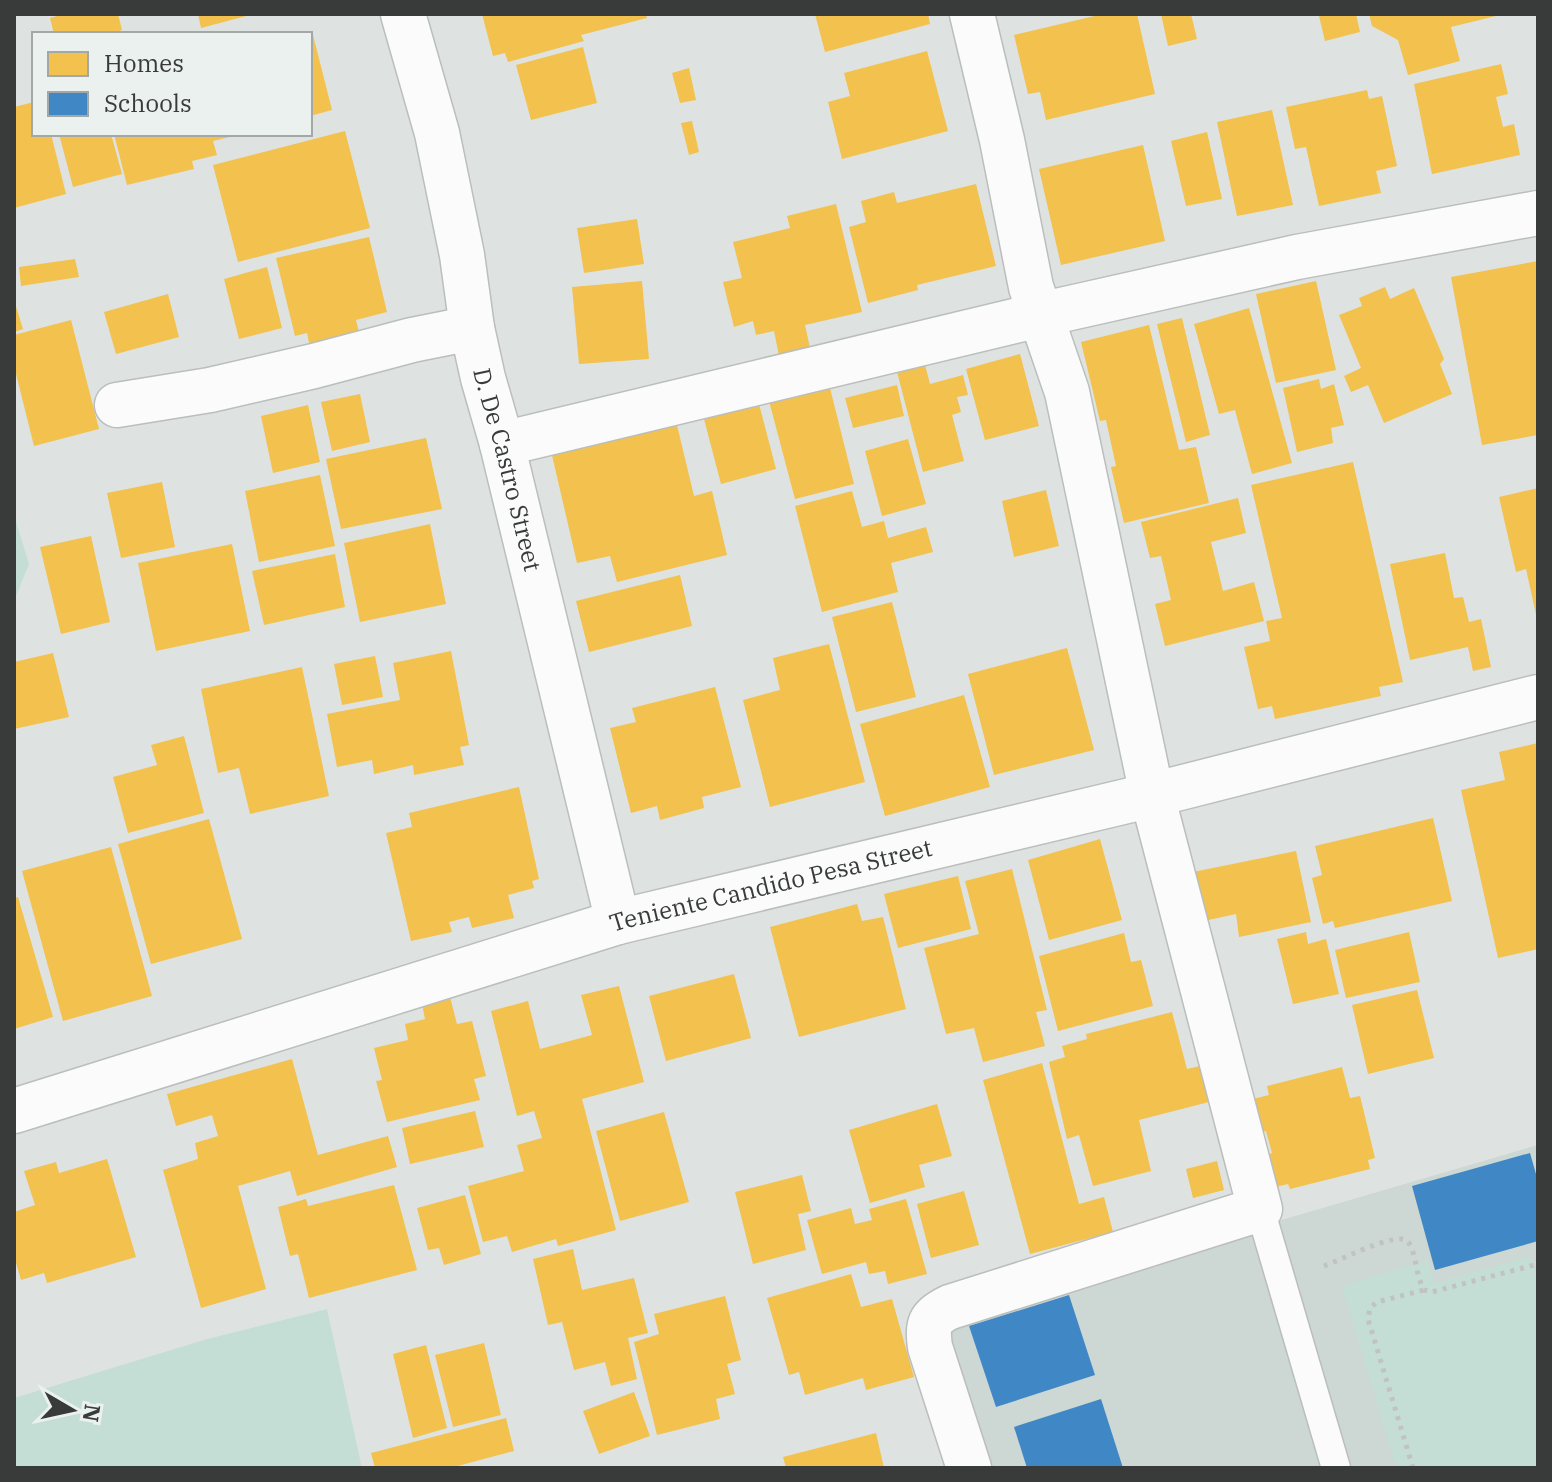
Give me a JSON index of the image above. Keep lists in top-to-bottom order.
{
  "streets": {
    "street": ["D. De Castro Street", "Teniente Candido Pesa Street"]
  },
  "crossings": [
    ["D. De Castro Street", "Teniente Candido Pesa Street"]
  ],
  "legend": ["Homes", "Schools"],
  "north": "right"
}
